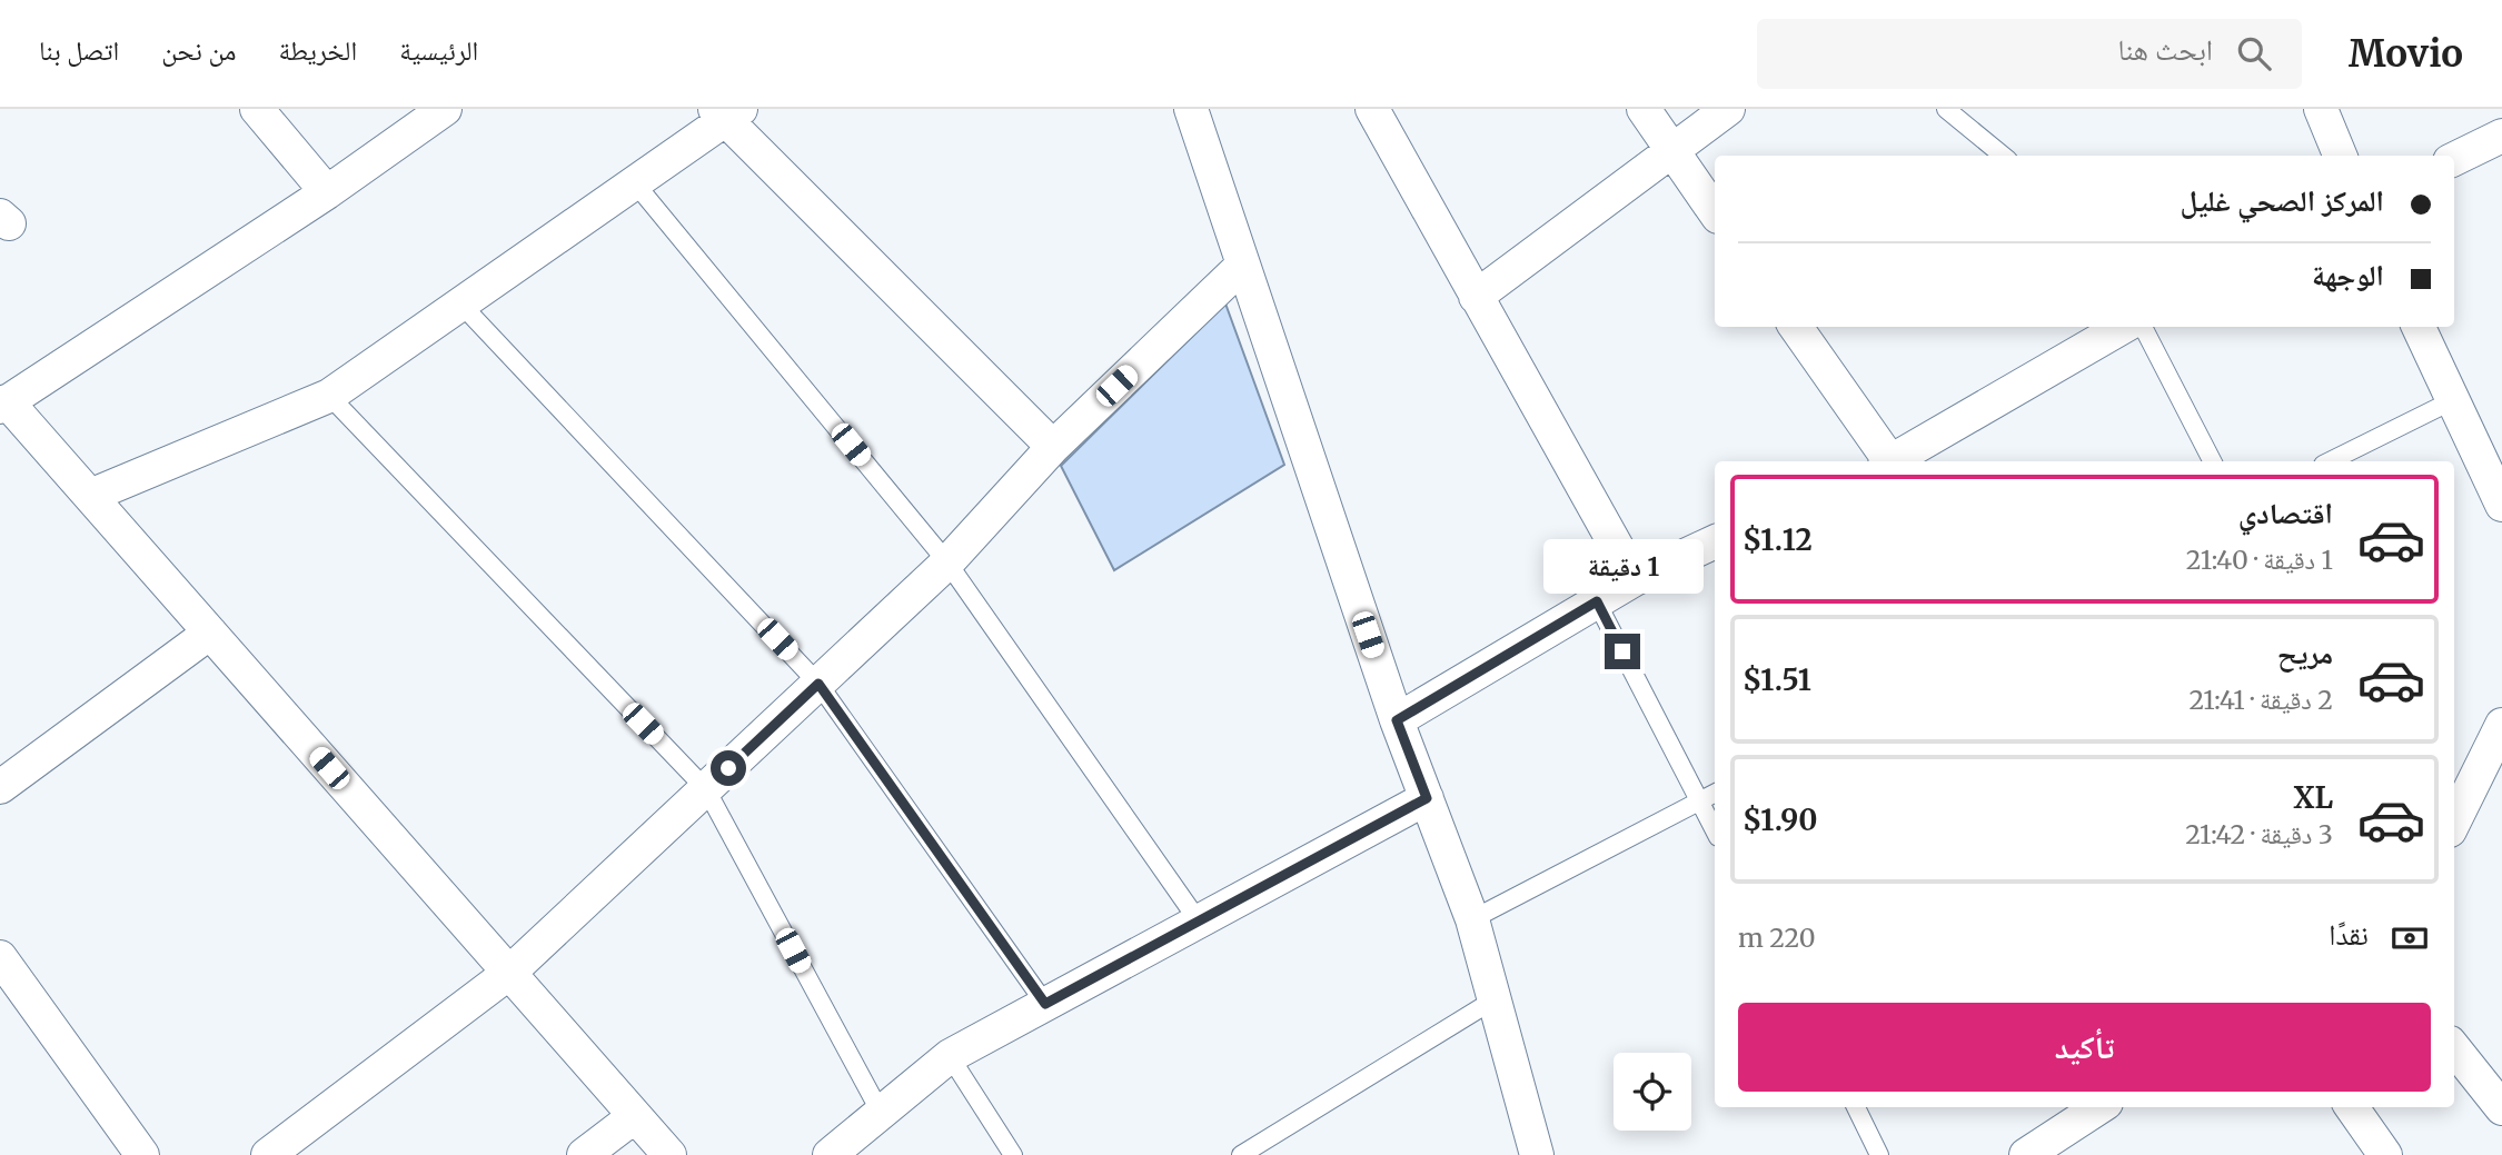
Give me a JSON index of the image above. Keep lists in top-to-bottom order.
{
  "page": {
    "header": "Movio",
    "search": "ابحث هنا",
    "nav": [
      "الرئيسية",
      "الخريطة",
      "من نحن",
      "اتصل بنا"
    ],
    "banner": ["المركز الصحي غليل", "الوجهة"],
    "list": [
      {
        "name": "اقتصادي",
        "note": "1 دقيقة · 21:40",
        "value": "$1.12"
      },
      {
        "name": "مريح",
        "note": "2 دقيقة · 21:41",
        "value": "$1.51"
      },
      {
        "name": "XL",
        "note": "3 دقيقة · 21:42",
        "value": "$1.90"
      }
    ],
    "bubble": "1 دقيقة",
    "pay": ["نقدًا", "220 m"],
    "buttons": "تأكيد"
  }
}
